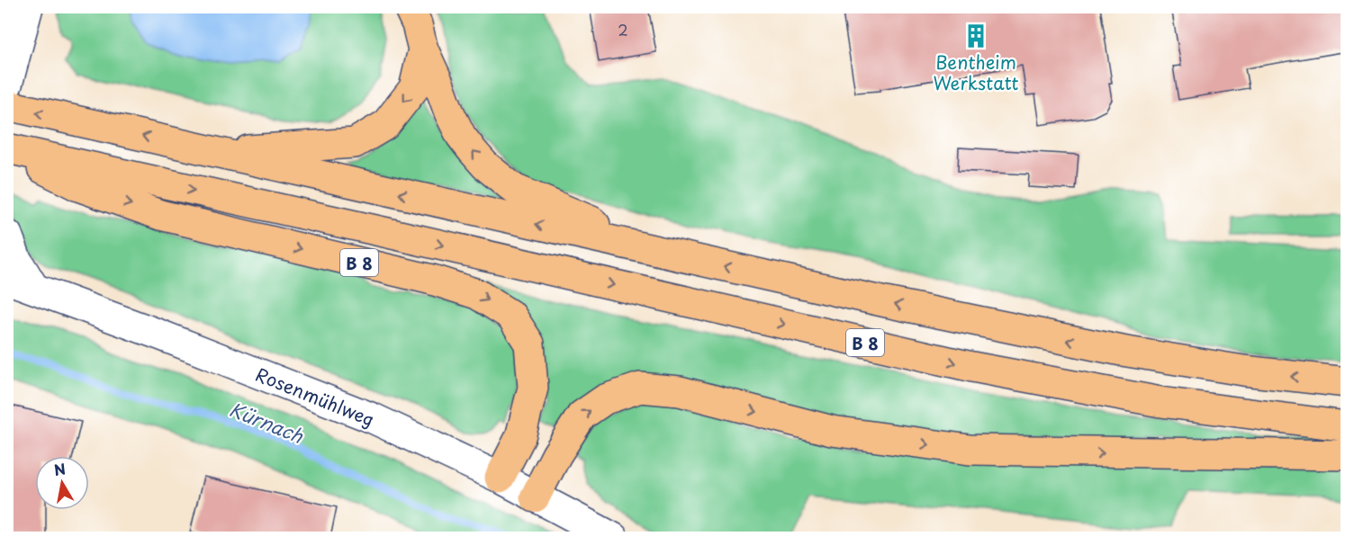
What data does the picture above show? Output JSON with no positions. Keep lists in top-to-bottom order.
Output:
{
  "streets": {
    "highway": ["B 8"],
    "street": ["Rosenmühlweg"]
  },
  "crossings": [
    ["B 8", "Rosenmühlweg"]
  ],
  "water": ["Kürnach"],
  "places": {
    "building": ["Bentheim Werkstatt"]
  },
  "house_numbers": ["2"],
  "north": "top"
}
